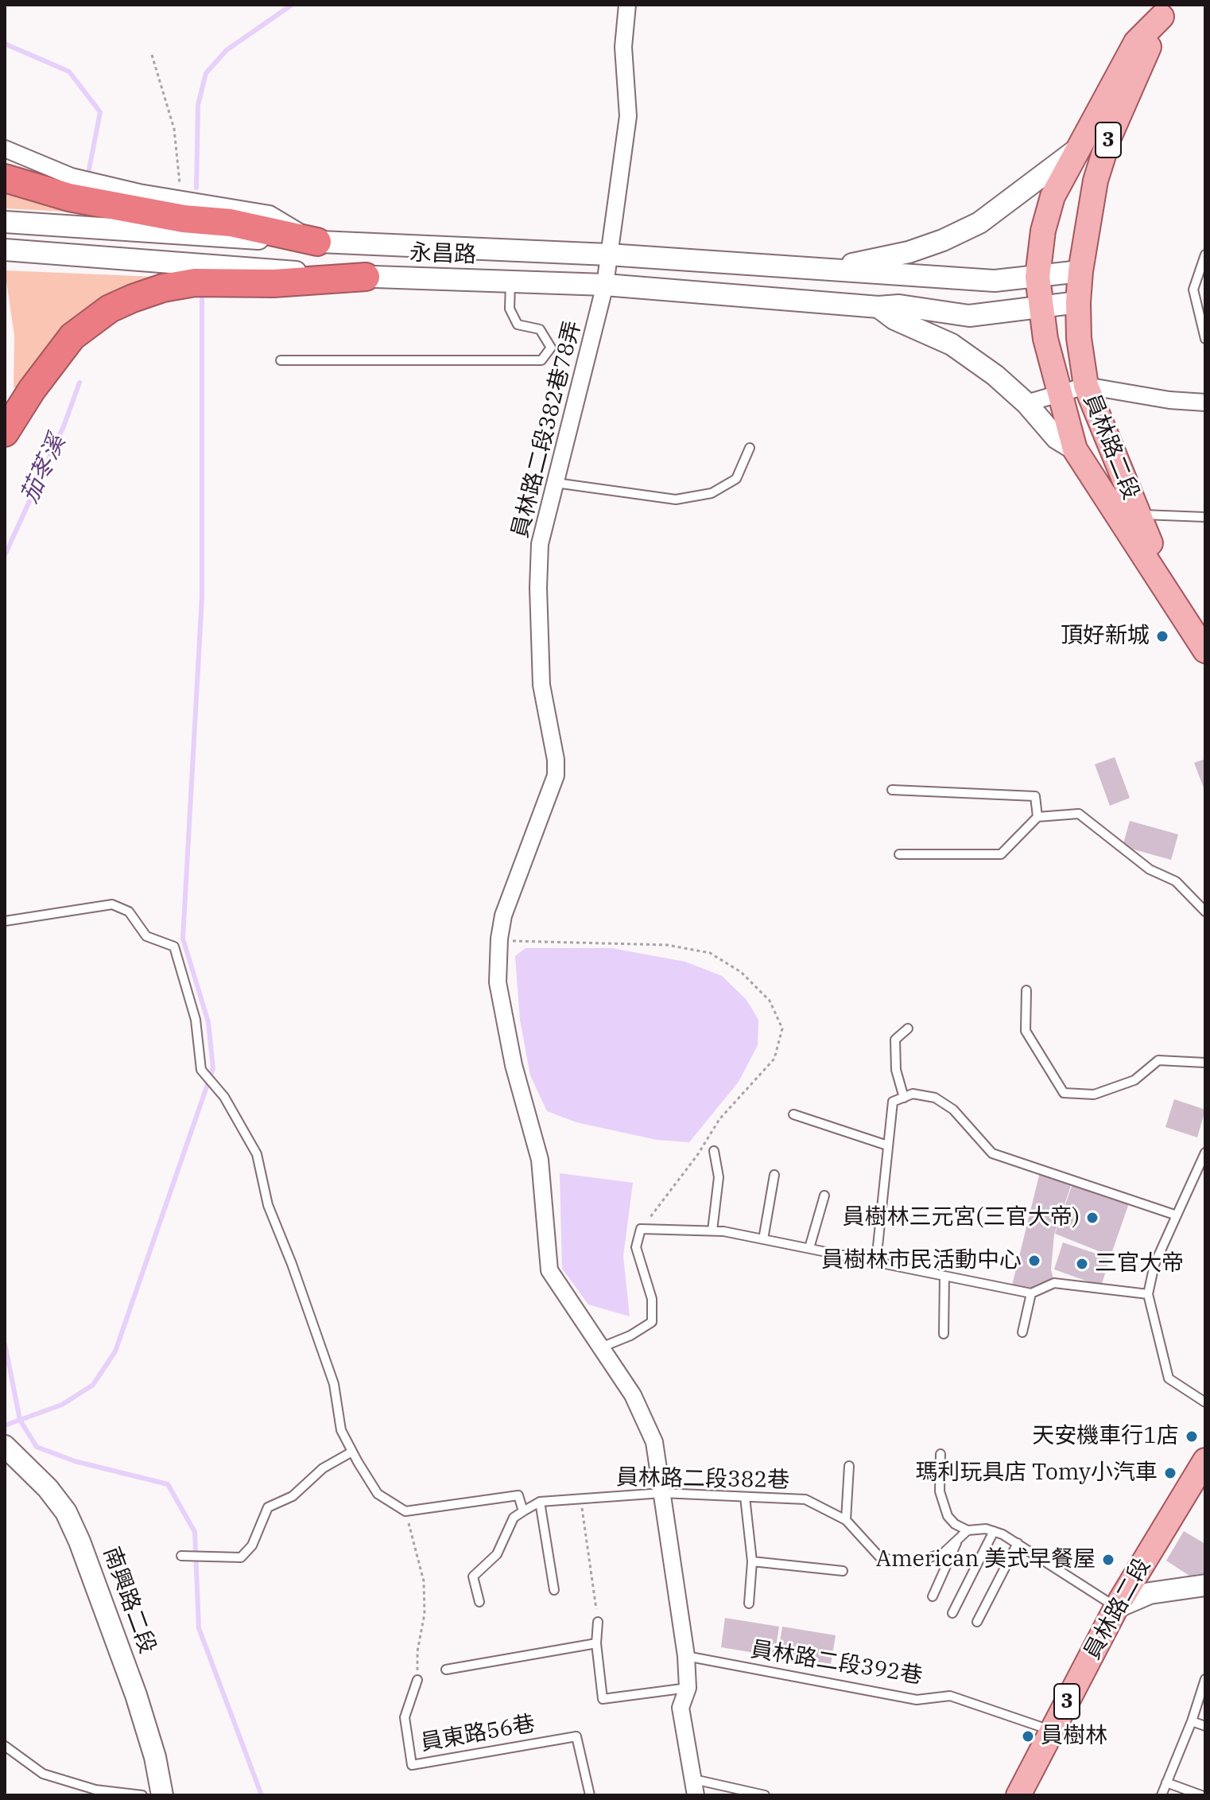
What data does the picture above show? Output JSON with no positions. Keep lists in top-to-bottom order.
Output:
{
  "streets": {
    "main road": [
      "3",
      "永昌路",
      "員林路二段",
      "南興路二段"
    ],
    "street": ["員林路二段382巷78弄"],
    "lane": ["員林路二段382巷", "員林路二段392巷", "員東路56巷"]
  },
  "crossings": [
    ["3", "永昌路"],
    ["3", "員林路二段"],
    ["永昌路", "員林路二段382巷78弄"],
    ["永昌路", "員林路二段"],
    ["員林路二段382巷78弄", "員林路二段382巷"],
    ["員林路二段382巷78弄", "員林路二段392巷"],
    ["員林路二段", "員林路二段392巷"]
  ],
  "water": ["茄苳溪"],
  "places": [
    "頂好新城",
    "員樹林三元宮(三官大帝)",
    "員樹林市民活動中心",
    "三官大帝",
    "天安機車行1店",
    "瑪利玩具店 Tomy小汽車",
    "American 美式早餐屋",
    "員樹林"
  ]
}
